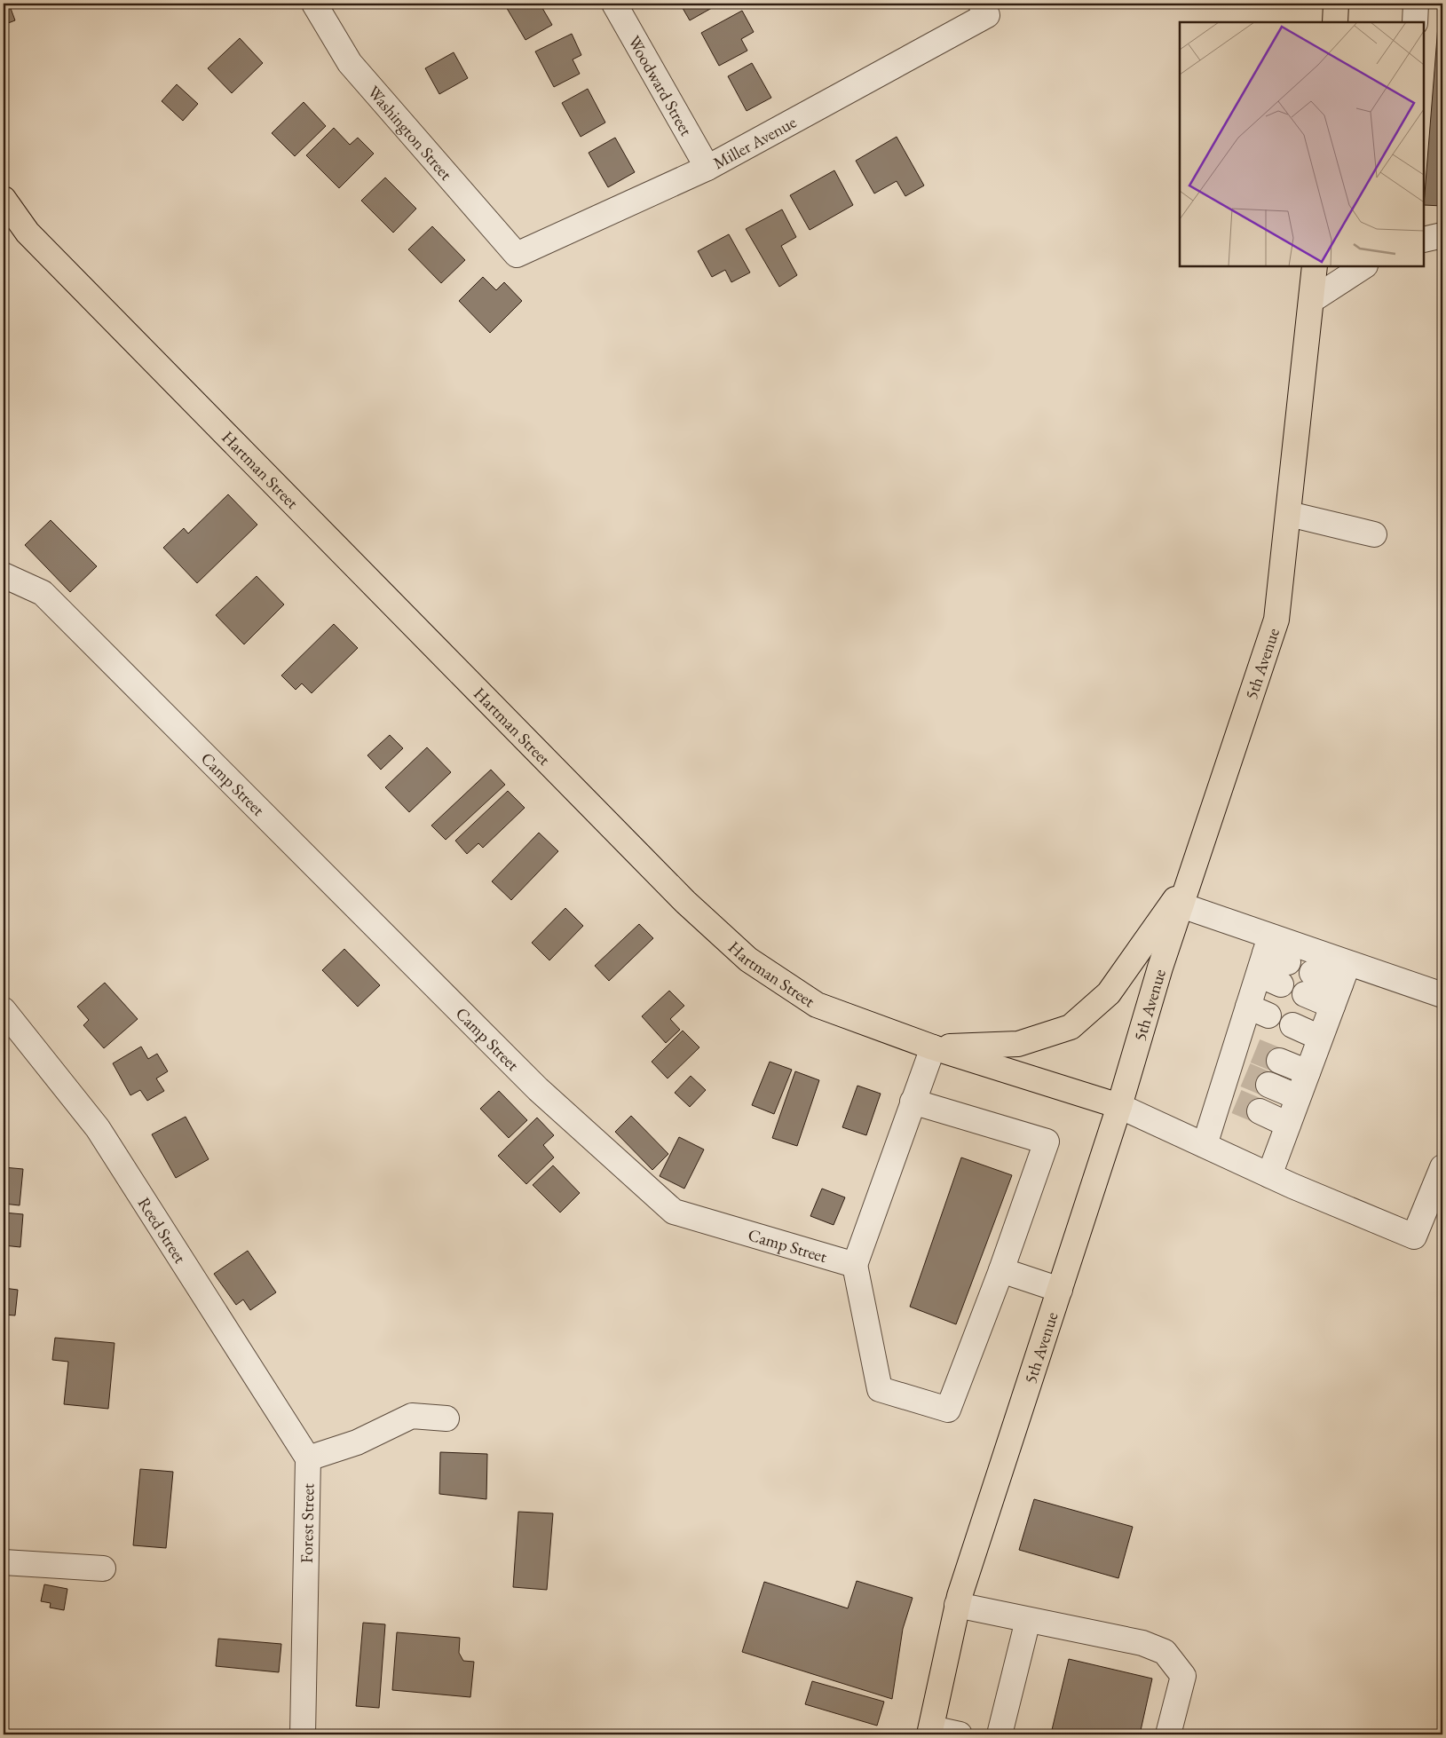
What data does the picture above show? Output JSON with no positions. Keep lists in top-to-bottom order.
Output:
{
  "streets": {
    "main road": ["Hartman Street", "5th Avenue"],
    "street": [
      "Woodward Street",
      "Washington Street",
      "Miller Avenue",
      "Camp Street",
      "Reed Street",
      "Forest Street"
    ]
  },
  "crossings": [
    ["Woodward Street", "Miller Avenue"],
    ["Washington Street", "Miller Avenue"],
    ["Hartman Street", "5th Avenue"],
    ["Reed Street", "Forest Street"]
  ]
}
